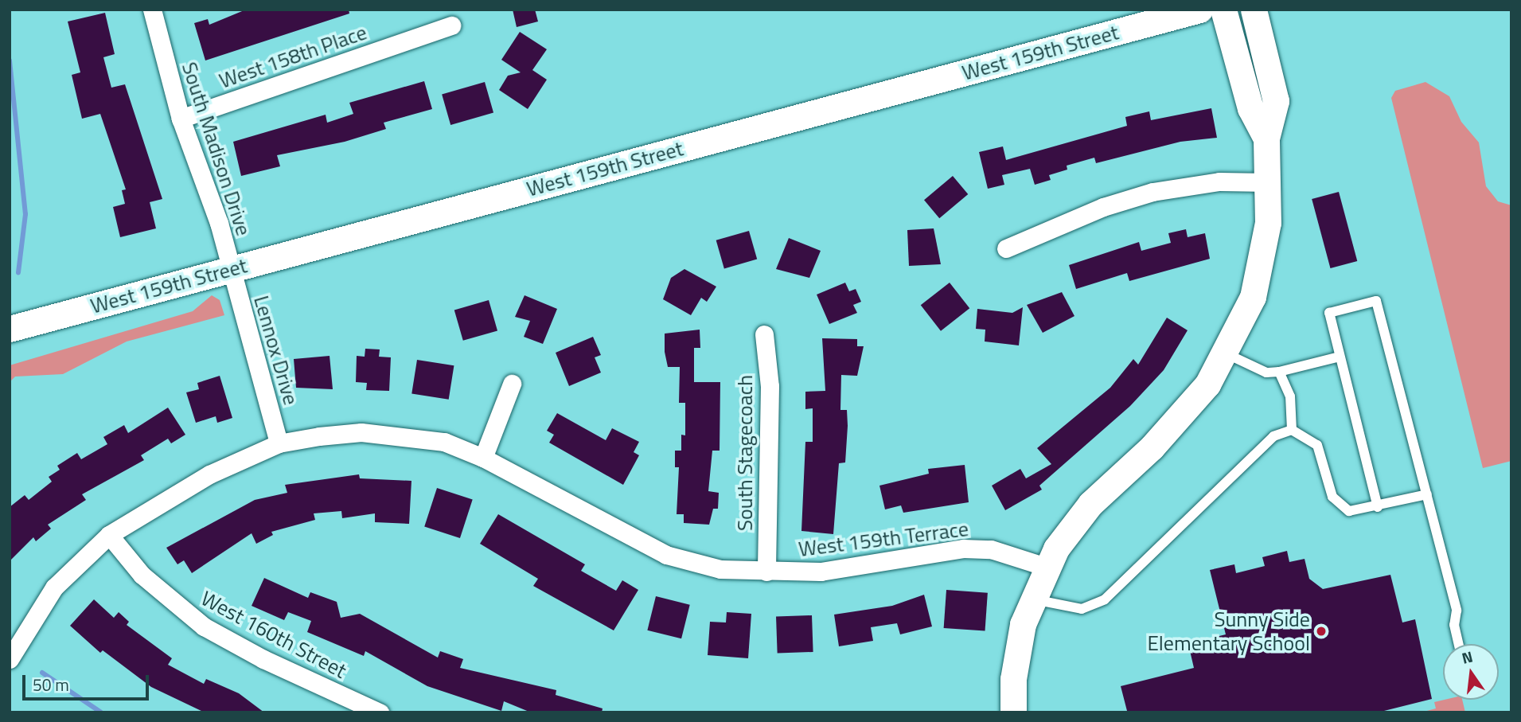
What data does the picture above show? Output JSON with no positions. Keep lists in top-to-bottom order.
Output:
{
  "streets": {
    "main road": ["West 159th Street"],
    "street": [
      "West 158th Place",
      "South Madison Drive",
      "Lennox Drive",
      "South Stagecoach",
      "West 159th Terrace",
      "West 160th Street"
    ]
  },
  "crossings": [
    ["West 159th Street", "South Madison Drive"],
    ["West 159th Street", "Lennox Drive"],
    ["West 158th Place", "South Madison Drive"],
    ["South Madison Drive", "Lennox Drive"],
    ["Lennox Drive", "West 159th Terrace"],
    ["South Stagecoach", "West 159th Terrace"],
    ["West 159th Terrace", "West 160th Street"]
  ],
  "places": ["Sunny Side Elementary School"],
  "scale_bar": "50 m",
  "north": "top"
}
